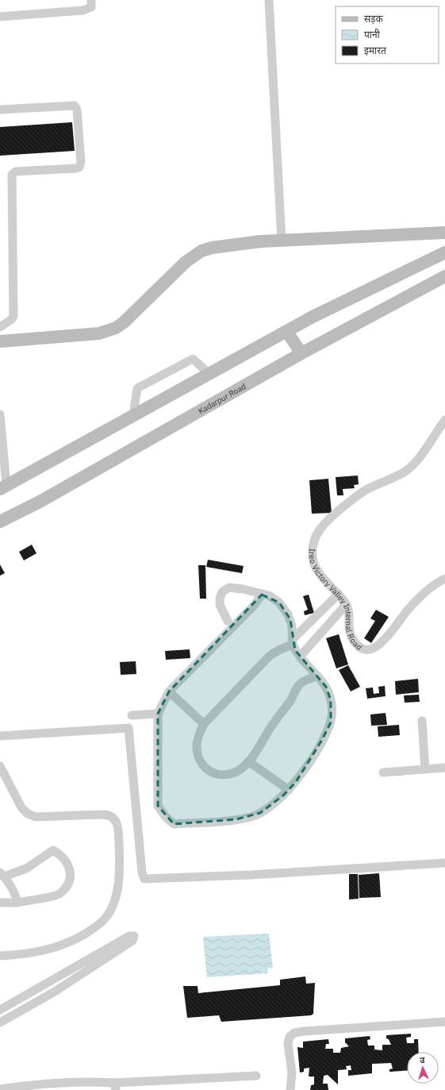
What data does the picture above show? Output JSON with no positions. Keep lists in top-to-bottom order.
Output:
{
  "streets": {
    "street": ["Kadarpur Road", "Ireo Victory Valley Internal Road"]
  },
  "legend": ["सड़क", "पानी", "इमारत"],
  "north": "top"
}
